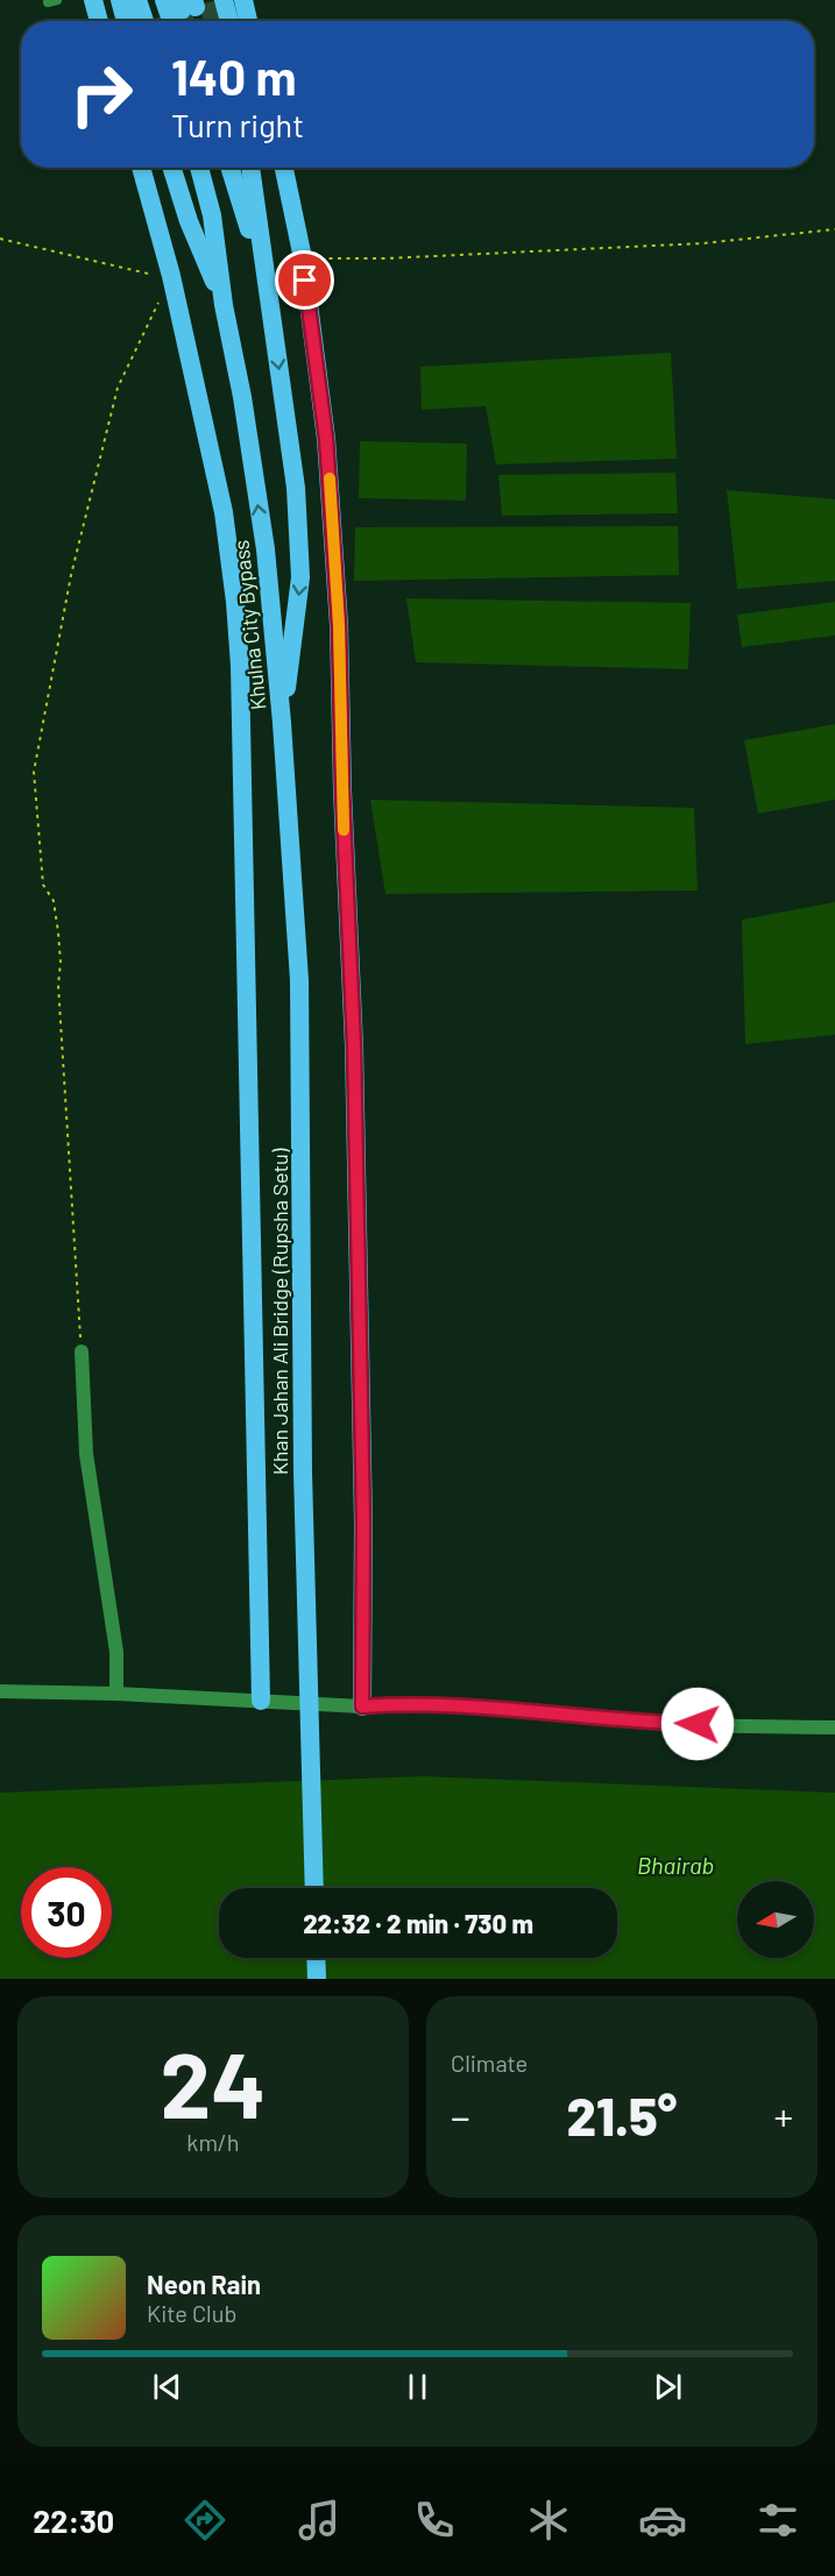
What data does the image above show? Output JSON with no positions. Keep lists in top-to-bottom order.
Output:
{
  "streets": {
    "highway": ["Khulna City Bypass", "Khan Jahan Ali Bridge (Rupsha Setu)"]
  },
  "crossings": [
    ["Khulna City Bypass", "Khan Jahan Ali Bridge (Rupsha Setu)"]
  ],
  "water": ["Bhairab"],
  "north": "left",
  "page": {
    "turn": ["140 m", "Turn right"],
    "limit": "30",
    "trip": "22:32 · 2 min · 730 m",
    "tile": [
      ["24", "km/h"],
      "Climate"
    ],
    "heat": ["−", "21.5°", "+"],
    "song": ["Neon Rain", "Kite Club"],
    "tabs": "22:30"
  }
}
